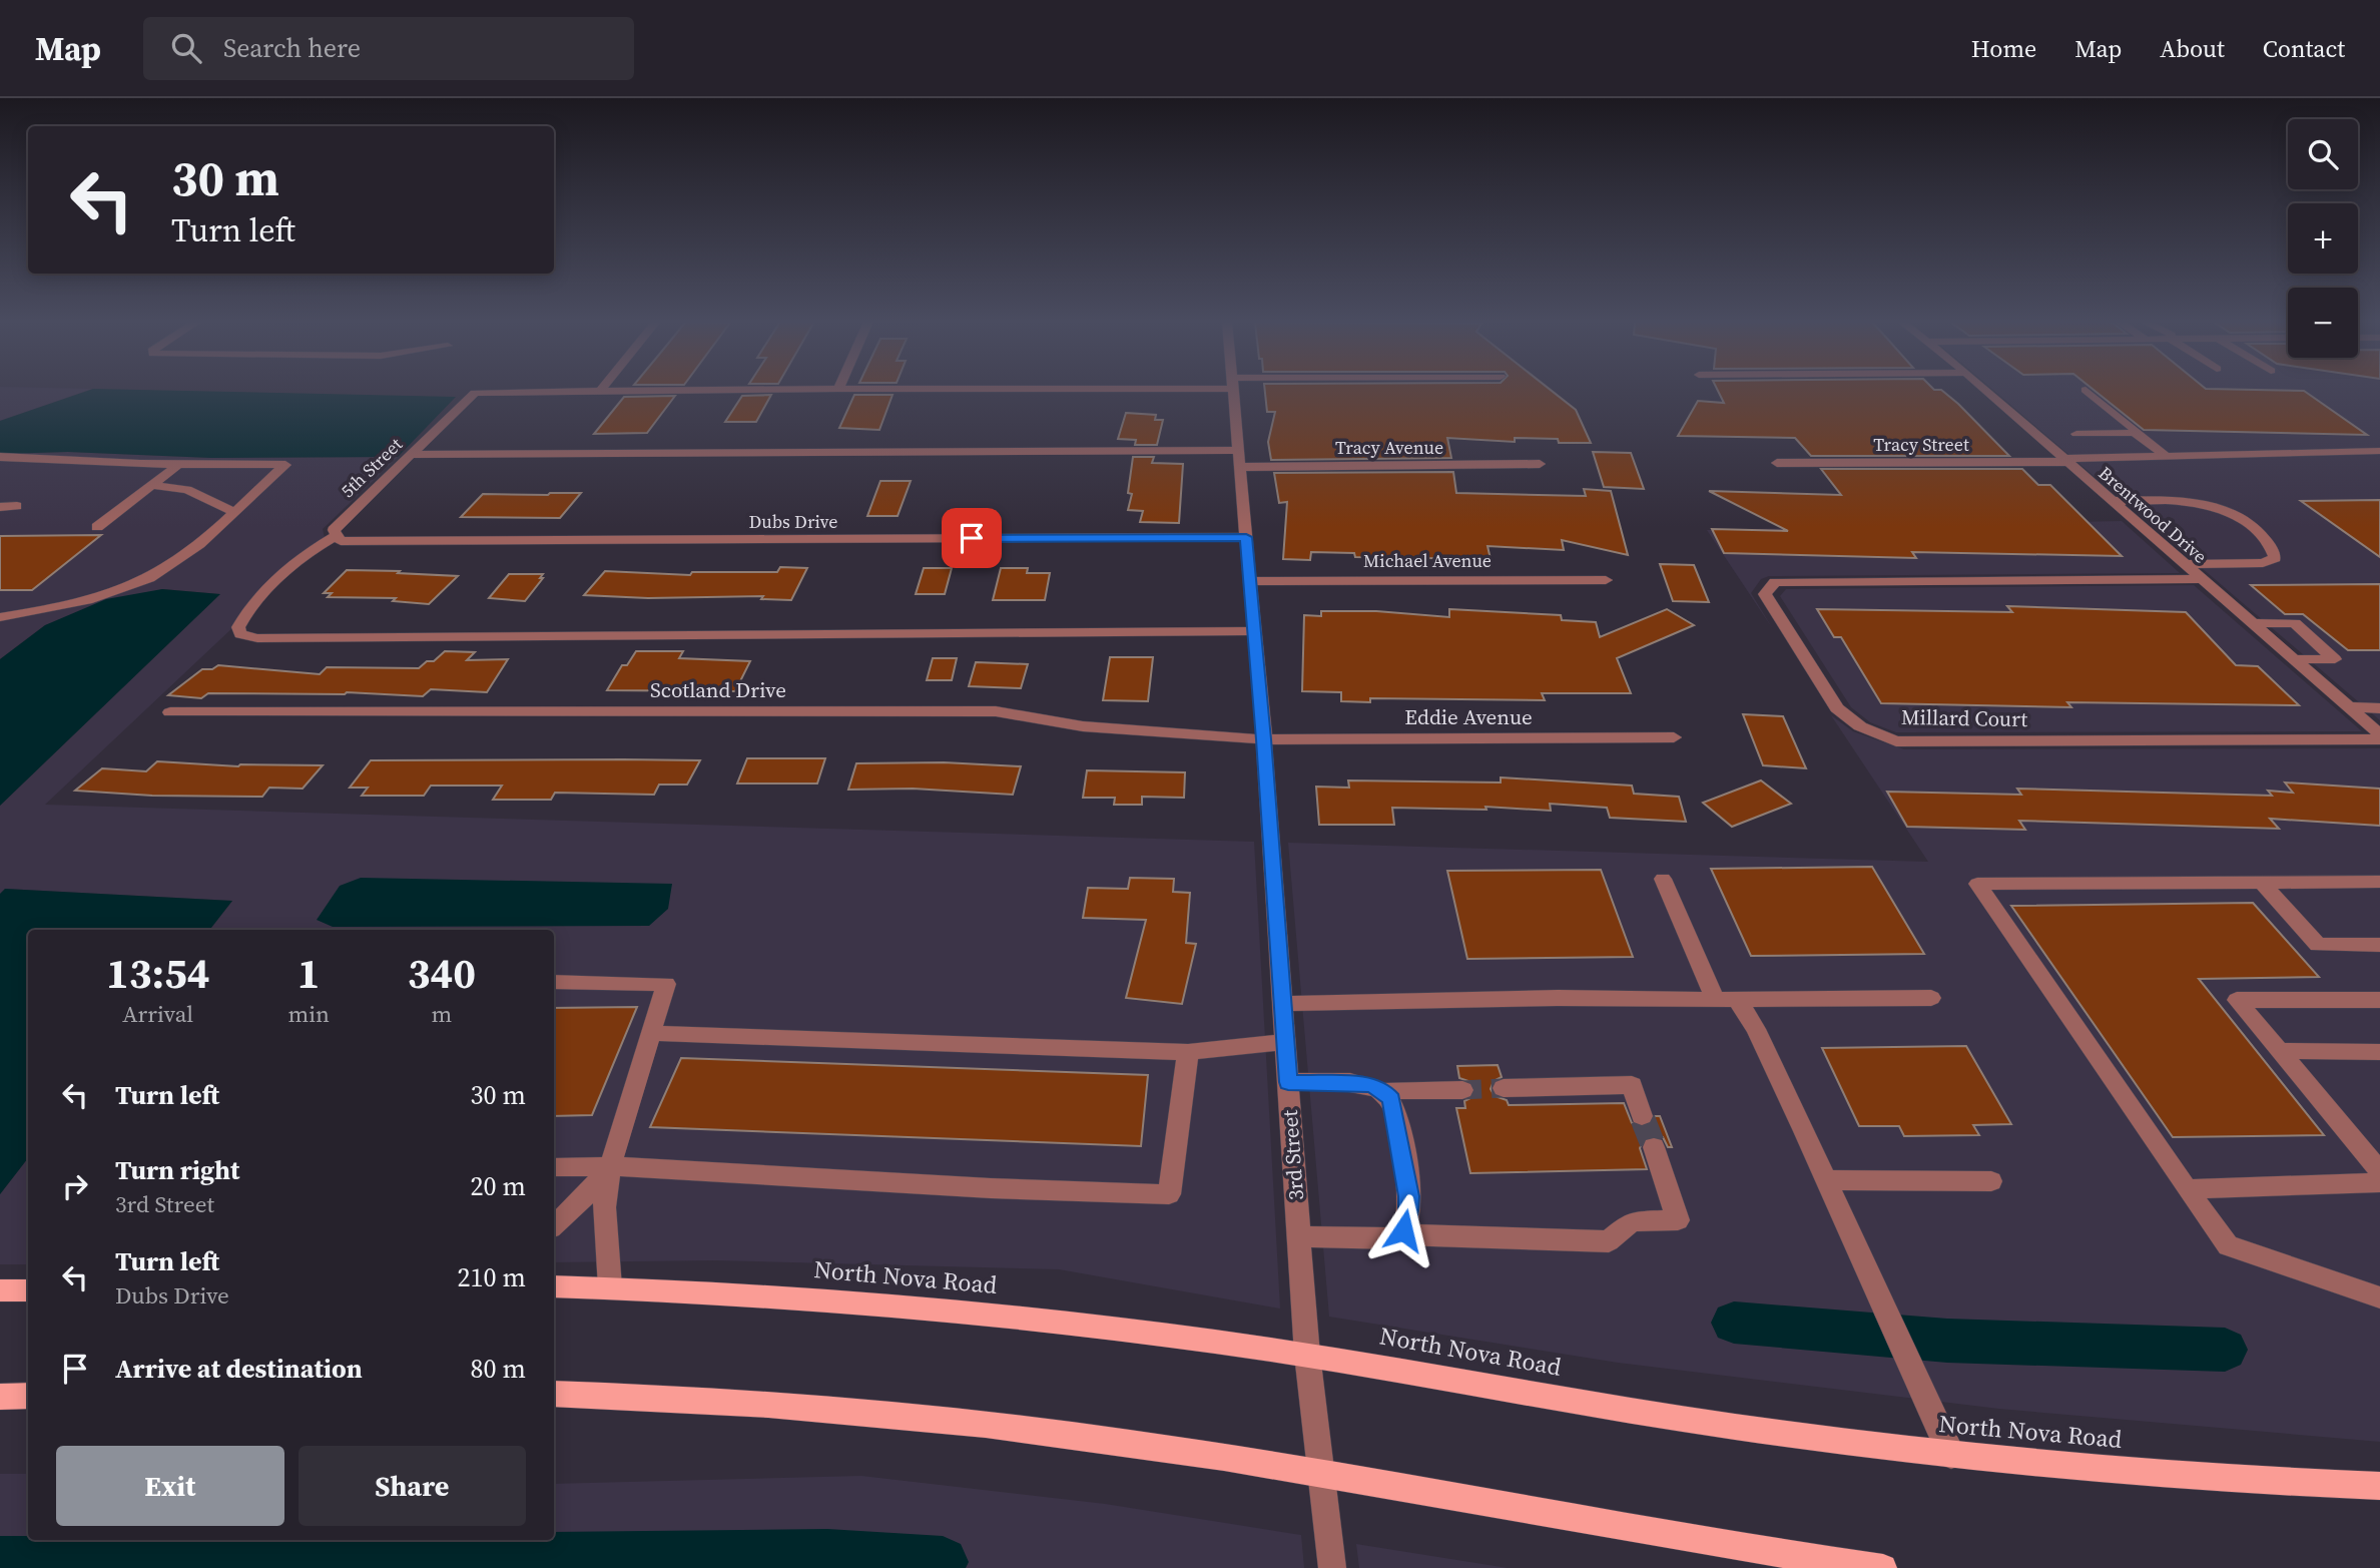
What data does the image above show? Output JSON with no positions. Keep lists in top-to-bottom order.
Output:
{
  "streets": {
    "main road": ["North Nova Road"],
    "street": [
      "Tracy Street",
      "Tracy Avenue",
      "5th Street",
      "Brentwood Drive",
      "Dubs Drive",
      "Michael Avenue",
      "Scotland Drive",
      "Eddie Avenue",
      "Millard Court",
      "3rd Street"
    ]
  },
  "crossings": [
    ["Tracy Street", "Brentwood Drive"],
    ["Tracy Avenue", "5th Street"],
    ["Tracy Avenue", "3rd Street"],
    ["5th Street", "Dubs Drive"],
    ["Brentwood Drive", "Millard Court"],
    ["Dubs Drive", "3rd Street"],
    ["Michael Avenue", "3rd Street"],
    ["Scotland Drive", "Eddie Avenue"],
    ["Scotland Drive", "3rd Street"],
    ["Eddie Avenue", "3rd Street"],
    ["3rd Street", "North Nova Road"]
  ],
  "page": {
    "header": "Map",
    "search": "Search here",
    "nav": [
      "Home",
      "Map",
      "About",
      "Contact"
    ],
    "map_buttons": ["+", "−"],
    "turn": ["30 m", "Turn left"],
    "eta": [
      "13:54",
      "Arrival",
      "1",
      "min",
      "340",
      "m"
    ],
    "list": [
      {
        "name": "Turn left",
        "value": "30 m"
      },
      {
        "name": "Turn right",
        "note": "3rd Street",
        "value": "20 m"
      },
      {
        "name": "Turn left",
        "note": "Dubs Drive",
        "value": "210 m"
      },
      {
        "name": "Arrive at destination",
        "value": "80 m"
      }
    ],
    "buttons": ["Exit", "Share"]
  }
}
